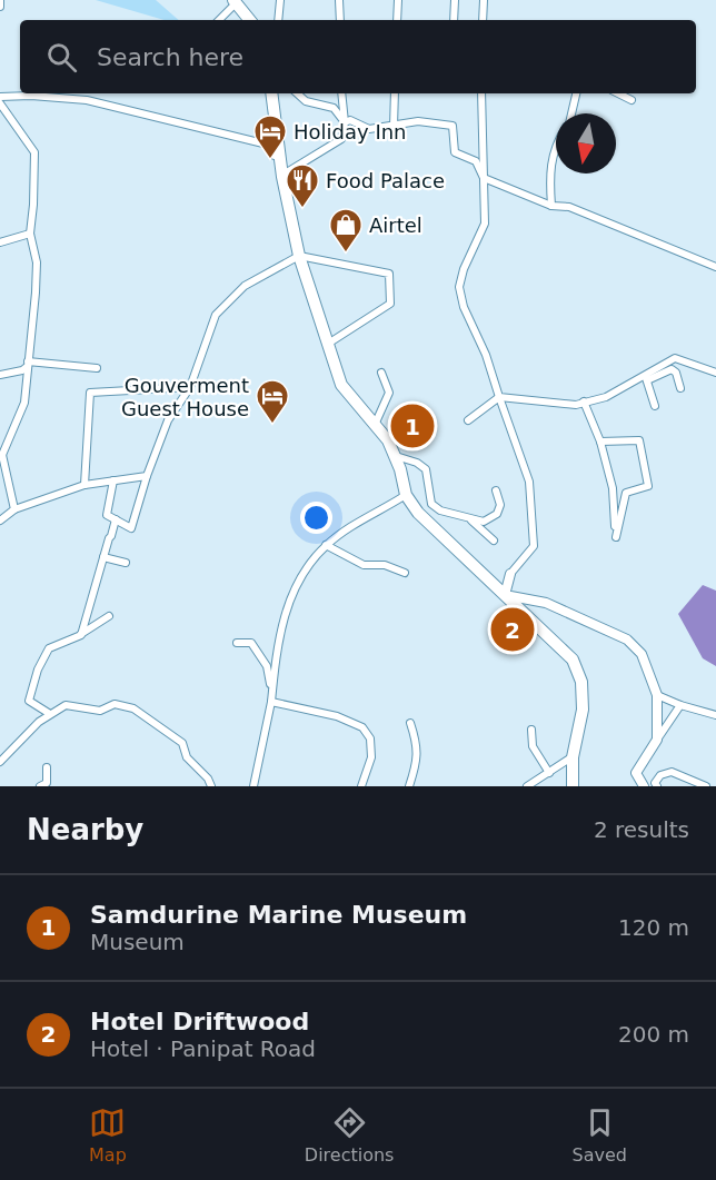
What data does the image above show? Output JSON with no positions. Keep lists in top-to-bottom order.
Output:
{
  "places": {
    "hotel": ["Holiday Inn", "Gouverment Guest House"],
    "restaurant": ["Food Palace"],
    "shop": ["Airtel"]
  },
  "north": "bottom",
  "page": {
    "search": "Search here",
    "pins": ["1", "2"],
    "heading": ["Nearby", "2 results"],
    "list": [
      {
        "mark": "1",
        "name": "Samdurine Marine Museum",
        "note": "Museum",
        "value": "120 m"
      },
      {
        "mark": "2",
        "name": "Hotel Driftwood",
        "note": "Hotel · Panipat Road",
        "value": "200 m"
      }
    ],
    "nav": ["Map", "Directions", "Saved"]
  }
}
